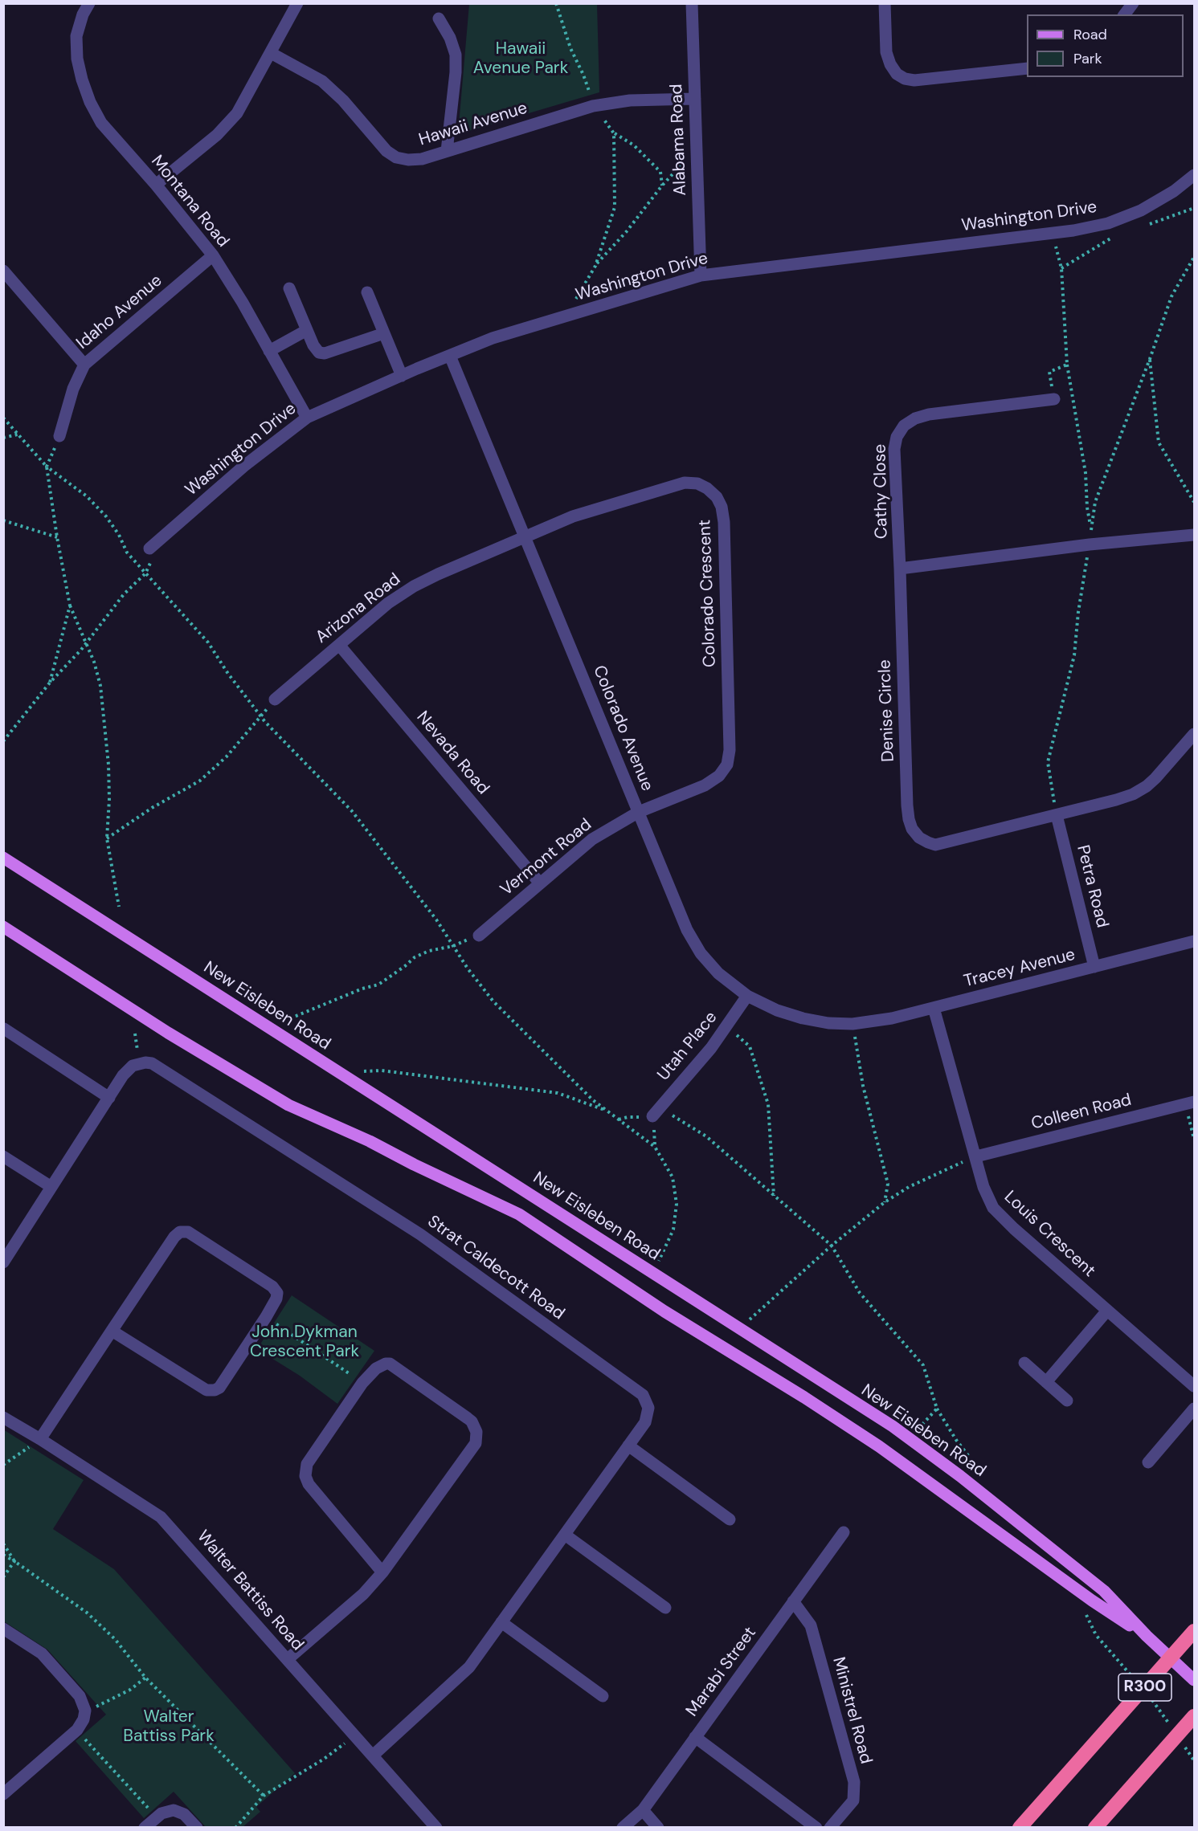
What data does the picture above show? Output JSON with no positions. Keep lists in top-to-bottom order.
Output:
{
  "streets": {
    "highway": ["R300"],
    "main road": ["New Eisleben Road"],
    "street": [
      "Hawaii Avenue",
      "Alabama Road",
      "Montana Road",
      "Washington Drive",
      "Idaho Avenue",
      "Cathy Close",
      "Colorado Crescent",
      "Arizona Road",
      "Denise Circle",
      "Colorado Avenue",
      "Nevada Road",
      "Vermont Road",
      "Petra Road",
      "Tracey Avenue",
      "Utah Place",
      "Colleen Road",
      "Louis Crescent",
      "Strat Caldecott Road",
      "Walter Battiss Road",
      "Marabi Street",
      "Ministrel Road"
    ]
  },
  "crossings": [
    ["Hawaii Avenue", "Alabama Road"],
    ["Alabama Road", "Washington Drive"],
    ["Montana Road", "Washington Drive"],
    ["Montana Road", "Idaho Avenue"],
    ["Washington Drive", "Colorado Avenue"],
    ["Cathy Close", "Denise Circle"],
    ["Colorado Crescent", "Arizona Road"],
    ["Colorado Crescent", "Colorado Avenue"],
    ["Colorado Crescent", "Vermont Road"],
    ["Arizona Road", "Colorado Avenue"],
    ["Arizona Road", "Nevada Road"],
    ["Denise Circle", "Petra Road"],
    ["Colorado Avenue", "Vermont Road"],
    ["Colorado Avenue", "Tracey Avenue"],
    ["Colorado Avenue", "Utah Place"],
    ["Nevada Road", "Vermont Road"],
    ["Petra Road", "Tracey Avenue"],
    ["Tracey Avenue", "Louis Crescent"],
    ["Colleen Road", "Louis Crescent"],
    ["Strat Caldecott Road", "Walter Battiss Road"],
    ["Marabi Street", "Ministrel Road"]
  ],
  "parks": ["Hawaii Avenue Park", "John Dykman Crescent Park", "Walter Battiss Park"],
  "legend": ["Road", "Park"]
}
